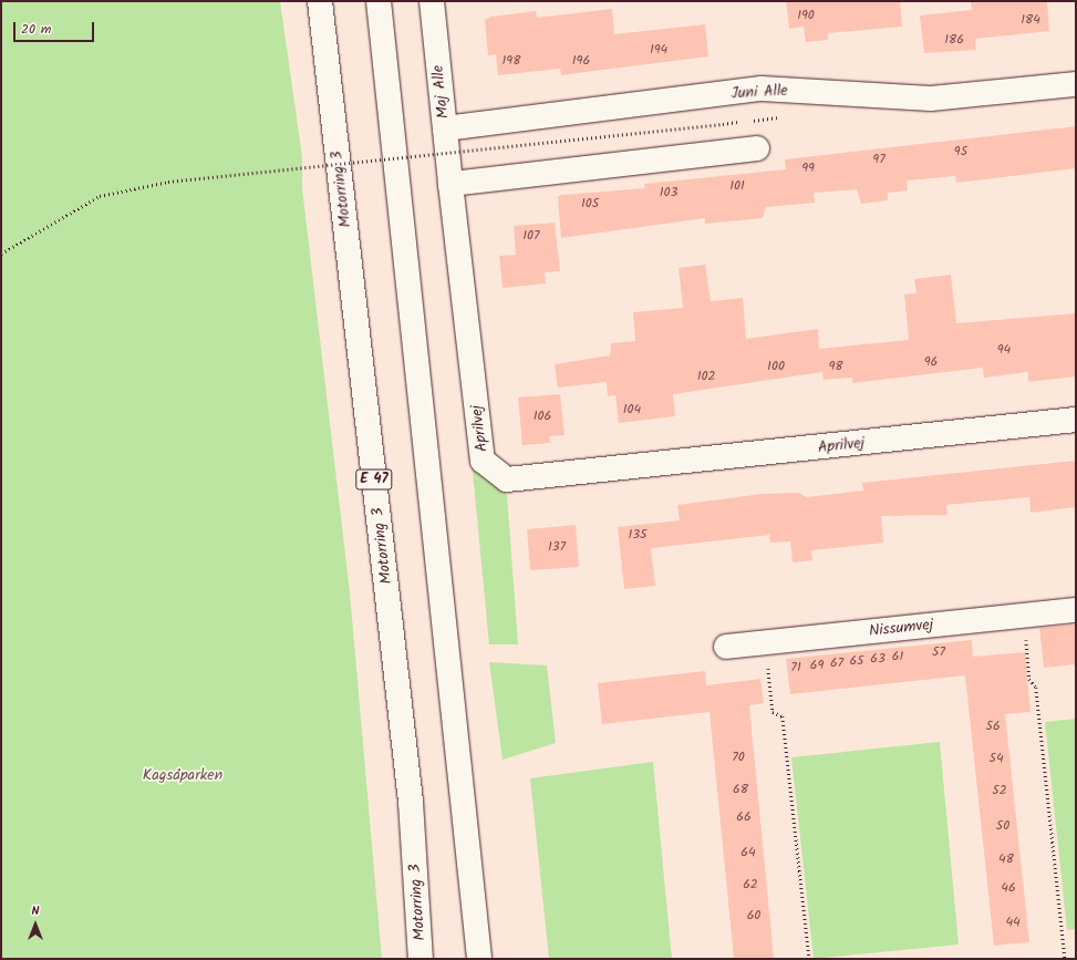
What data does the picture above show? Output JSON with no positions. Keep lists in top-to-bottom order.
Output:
{
  "streets": {
    "main road": [
      "Maj Alle",
      "Juni Alle",
      "Motorring 3",
      "Aprilvej",
      "E 47",
      "Nissumvej"
    ]
  },
  "crossings": [
    ["Maj Alle", "Juni Alle"],
    ["Maj Alle", "Aprilvej"]
  ],
  "parks": ["Kagsåparken"],
  "house_numbers": [
    "190",
    "184",
    "186",
    "194",
    "198",
    "196",
    "95",
    "97",
    "99",
    "101",
    "103",
    "105",
    "107",
    "94",
    "96",
    "100",
    "98",
    "102",
    "104",
    "106",
    "135",
    "137",
    "57",
    "61",
    "63",
    "65",
    "67",
    "69",
    "71",
    "56",
    "70",
    "54",
    "68",
    "52",
    "66",
    "50",
    "64",
    "48",
    "62",
    "46",
    "60",
    "44"
  ],
  "scale_bar": "20 m",
  "north": "top"
}
